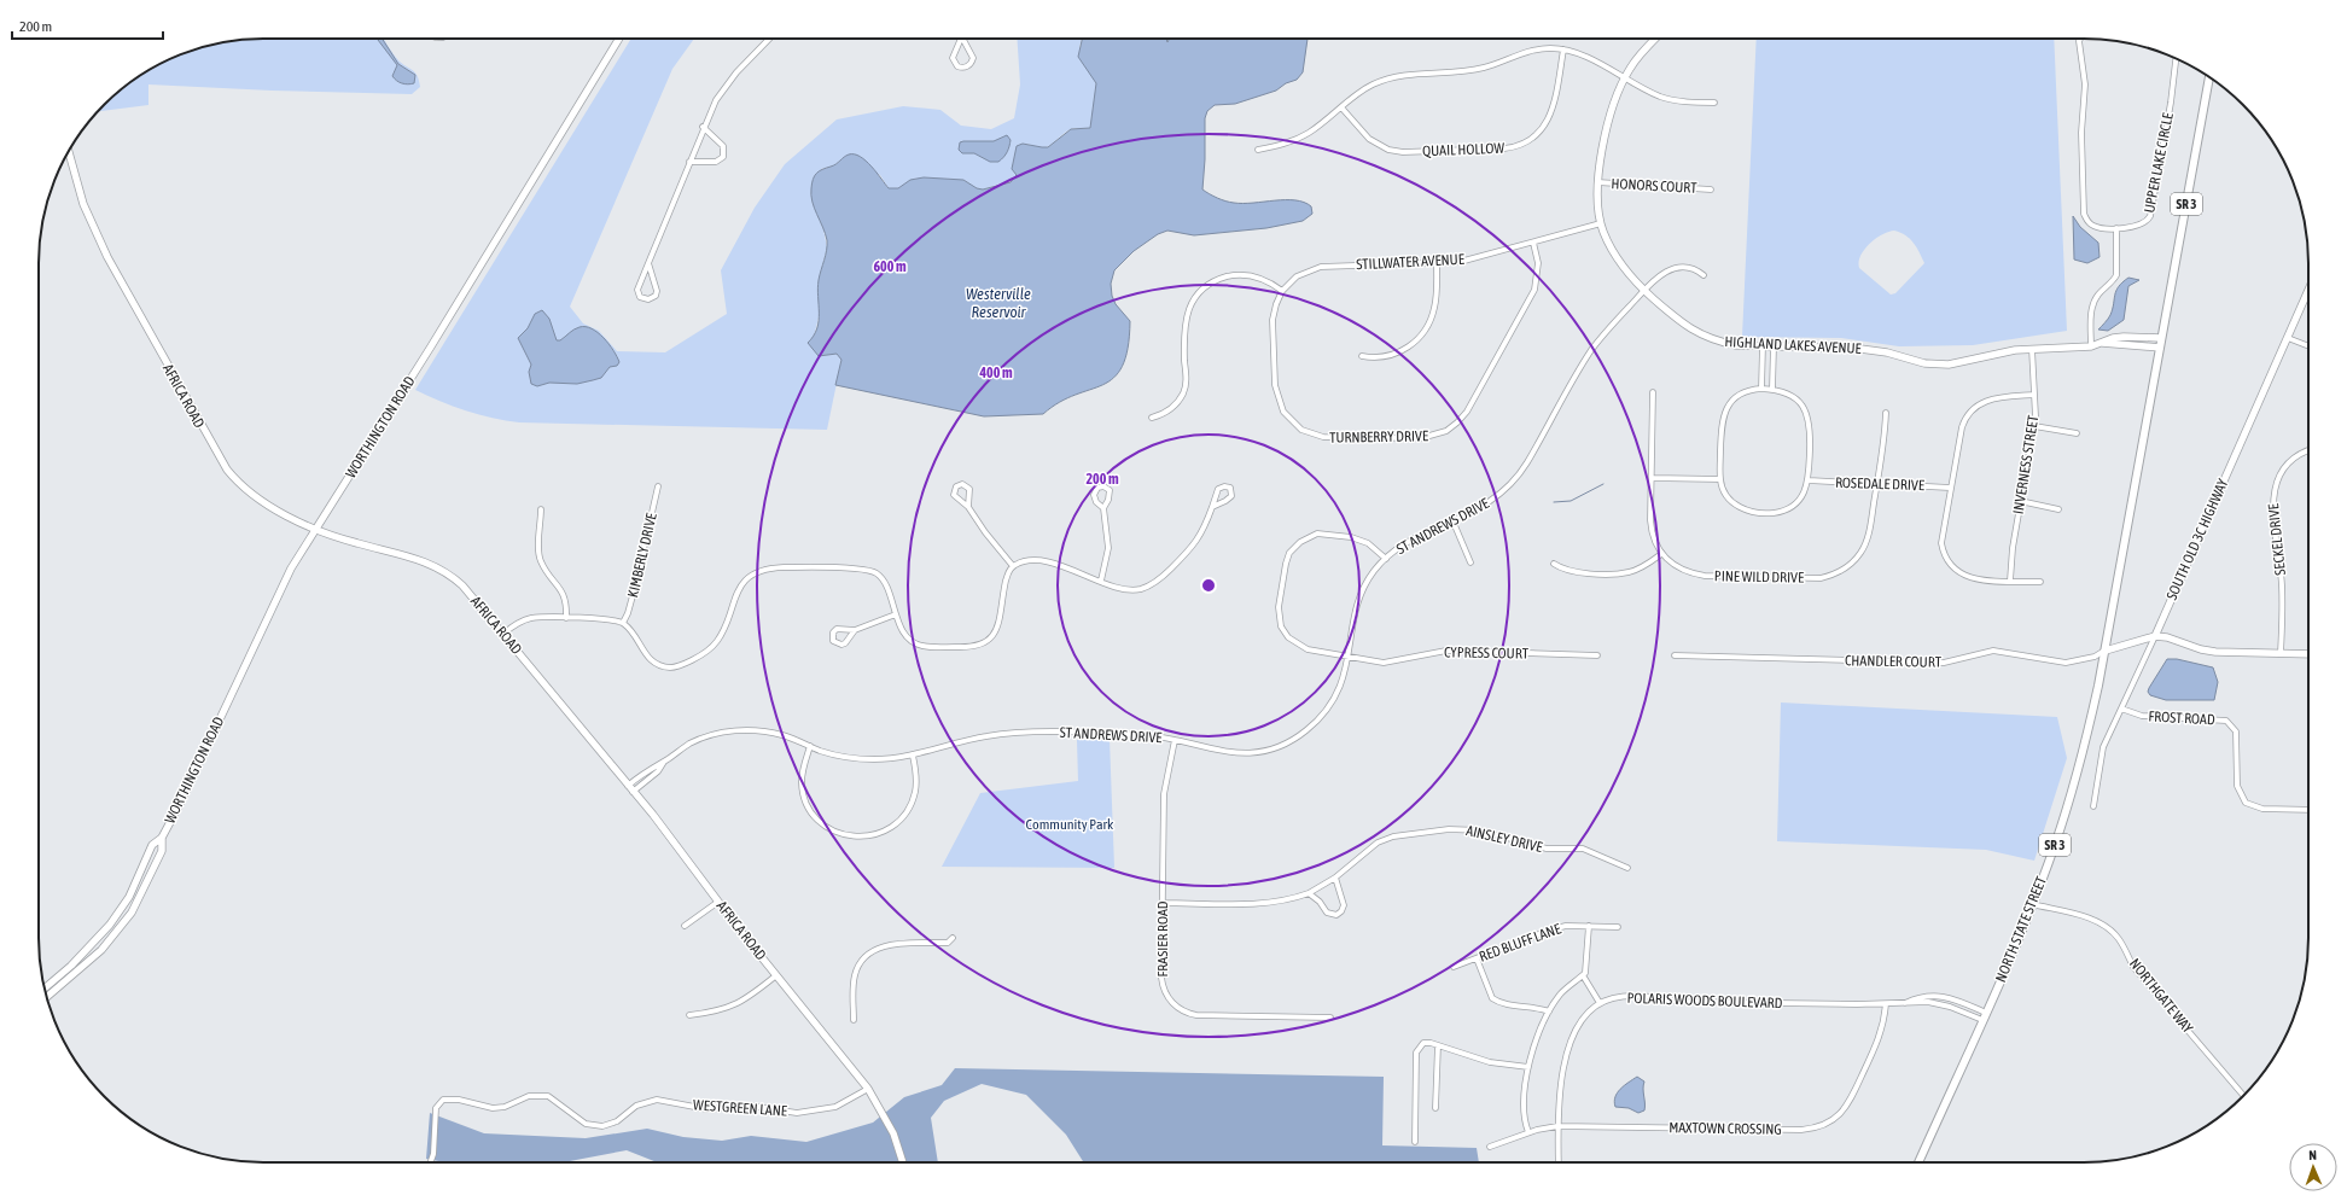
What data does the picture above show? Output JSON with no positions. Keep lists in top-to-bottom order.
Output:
{
  "streets": {
    "main road": ["SR 3", "NORTH STATE STREET"],
    "street": [
      "QUAIL HOLLOW",
      "UPPER LAKE CIRCLE",
      "HONORS COURT",
      "STILLWATER AVENUE",
      "HIGHLAND LAKES AVENUE",
      "AFRICA ROAD",
      "WORTHINGTON ROAD",
      "TURNBERRY DRIVE",
      "INVERNESS STREET",
      "ROSEDALE DRIVE",
      "ST ANDREWS DRIVE",
      "SOUTH OLD 3C HIGHWAY",
      "SECKEL DRIVE",
      "KIMBERLY DRIVE",
      "PINE WILD DRIVE",
      "CYPRESS COURT",
      "CHANDLER COURT",
      "FROST ROAD",
      "AINSLEY DRIVE",
      "FRASIER ROAD",
      "RED BLUFF LANE",
      "NORTHGATE WAY",
      "POLARIS WOODS BOULEVARD",
      "WESTGREEN LANE",
      "MAXTOWN CROSSING"
    ]
  },
  "crossings": [
    ["HONORS COURT", "HIGHLAND LAKES AVENUE"],
    ["SR 3", "HIGHLAND LAKES AVENUE"],
    ["SR 3", "CHANDLER COURT"],
    ["SR 3", "NORTH STATE STREET"],
    ["STILLWATER AVENUE", "HIGHLAND LAKES AVENUE"],
    ["STILLWATER AVENUE", "TURNBERRY DRIVE"],
    ["HIGHLAND LAKES AVENUE", "INVERNESS STREET"],
    ["HIGHLAND LAKES AVENUE", "ST ANDREWS DRIVE"],
    ["AFRICA ROAD", "WORTHINGTON ROAD"],
    ["AFRICA ROAD", "ST ANDREWS DRIVE"],
    ["AFRICA ROAD", "WESTGREEN LANE"],
    ["ROSEDALE DRIVE", "PINE WILD DRIVE"],
    ["ST ANDREWS DRIVE", "CYPRESS COURT"],
    ["ST ANDREWS DRIVE", "FRASIER ROAD"],
    ["SOUTH OLD 3C HIGHWAY", "FROST ROAD"],
    ["CHANDLER COURT", "NORTH STATE STREET"],
    ["AINSLEY DRIVE", "FRASIER ROAD"],
    ["NORTH STATE STREET", "NORTHGATE WAY"],
    ["NORTH STATE STREET", "POLARIS WOODS BOULEVARD"],
    ["POLARIS WOODS BOULEVARD", "MAXTOWN CROSSING"]
  ],
  "water": ["Westerville Reservoir"],
  "parks": ["Community Park"],
  "scale_bar": "200 m",
  "north": "top",
  "rings": ["600 m", "400 m", "200 m"]
}
